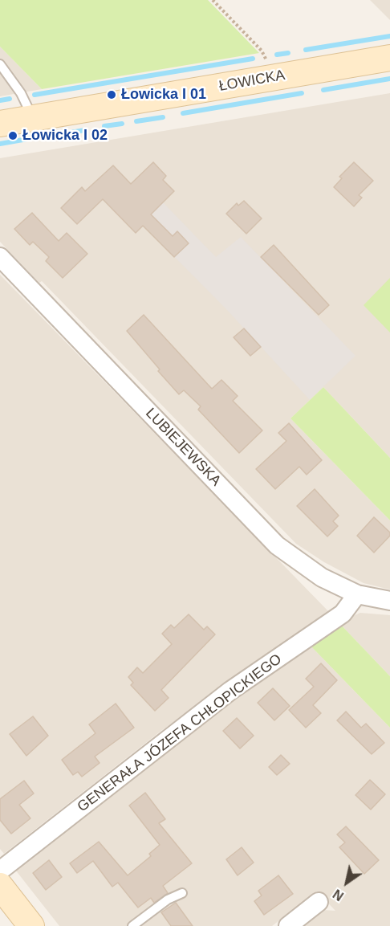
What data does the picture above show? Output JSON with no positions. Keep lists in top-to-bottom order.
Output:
{
  "streets": {
    "street": ["ŁOWICKA", "LUBIEJEWSKA", "GENERAŁA JÓZEFA CHŁOPICKIEGO"]
  },
  "crossings": [
    ["LUBIEJEWSKA", "GENERAŁA JÓZEFA CHŁOPICKIEGO"]
  ],
  "places": ["Łowicka I 01", "Łowicka I 02"],
  "north": "bottom left"
}
